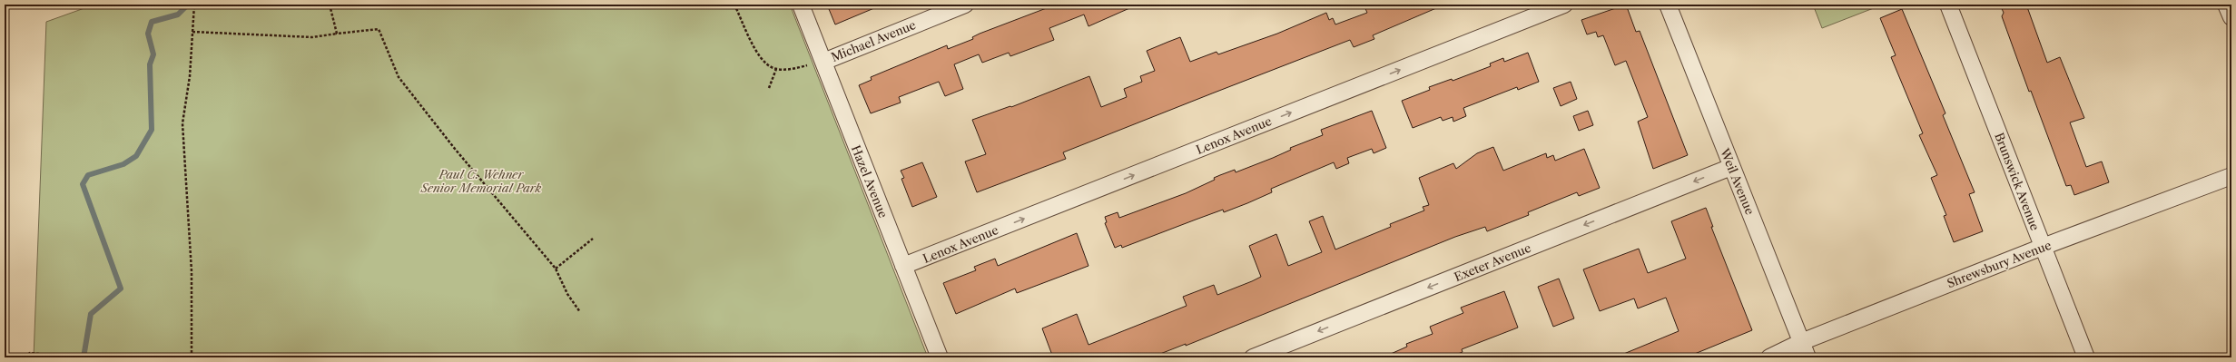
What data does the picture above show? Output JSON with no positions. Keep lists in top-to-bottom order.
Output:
{
  "streets": {
    "street": [
      "Michael Avenue",
      "Lenox Avenue",
      "Hazel Avenue",
      "Weil Avenue",
      "Brunswick Avenue",
      "Exeter Avenue",
      "Shrewsbury Avenue"
    ]
  },
  "crossings": [
    ["Michael Avenue", "Hazel Avenue"],
    ["Lenox Avenue", "Hazel Avenue"],
    ["Weil Avenue", "Exeter Avenue"],
    ["Weil Avenue", "Shrewsbury Avenue"],
    ["Brunswick Avenue", "Shrewsbury Avenue"]
  ],
  "one_way": ["Lenox Avenue", "Exeter Avenue"],
  "parks": ["Paul C. Wehner Senior Memorial Park"]
}
